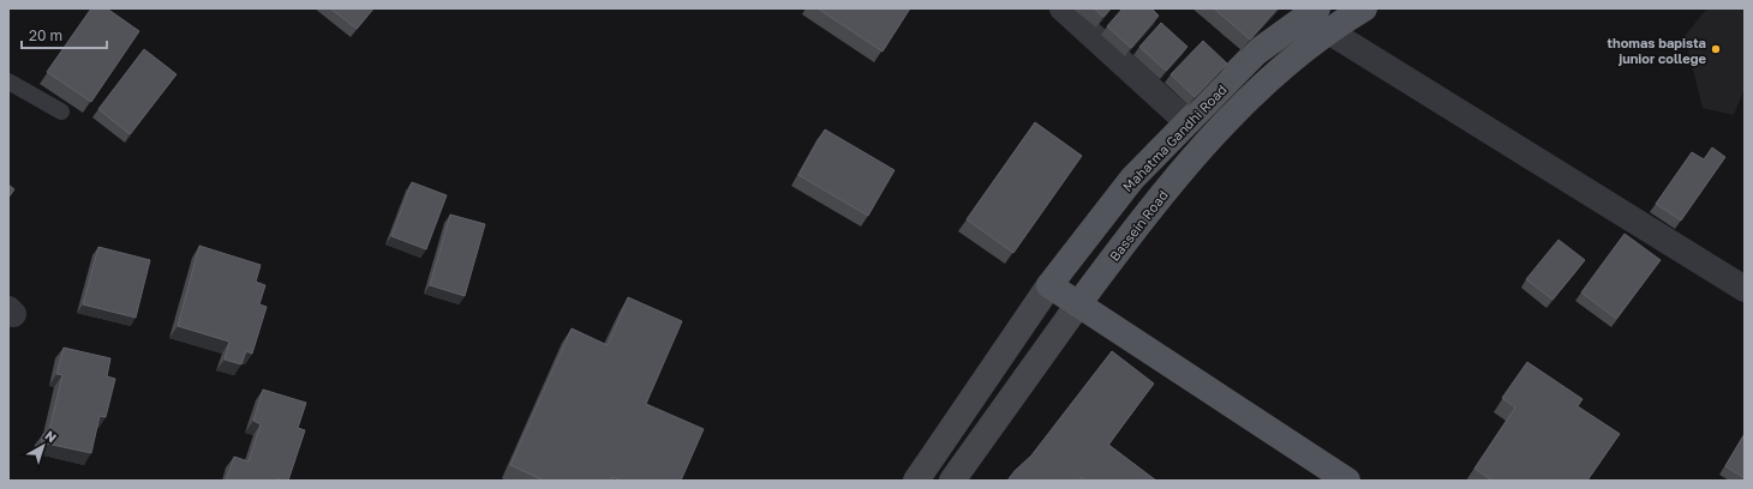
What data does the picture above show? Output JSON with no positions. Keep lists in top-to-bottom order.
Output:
{
  "streets": {
    "main road": ["Mahatma Gandhi Road", "Bassein Road"]
  },
  "places": ["thomas bapista junior college"],
  "scale_bar": "20 m",
  "north": "top right"
}
